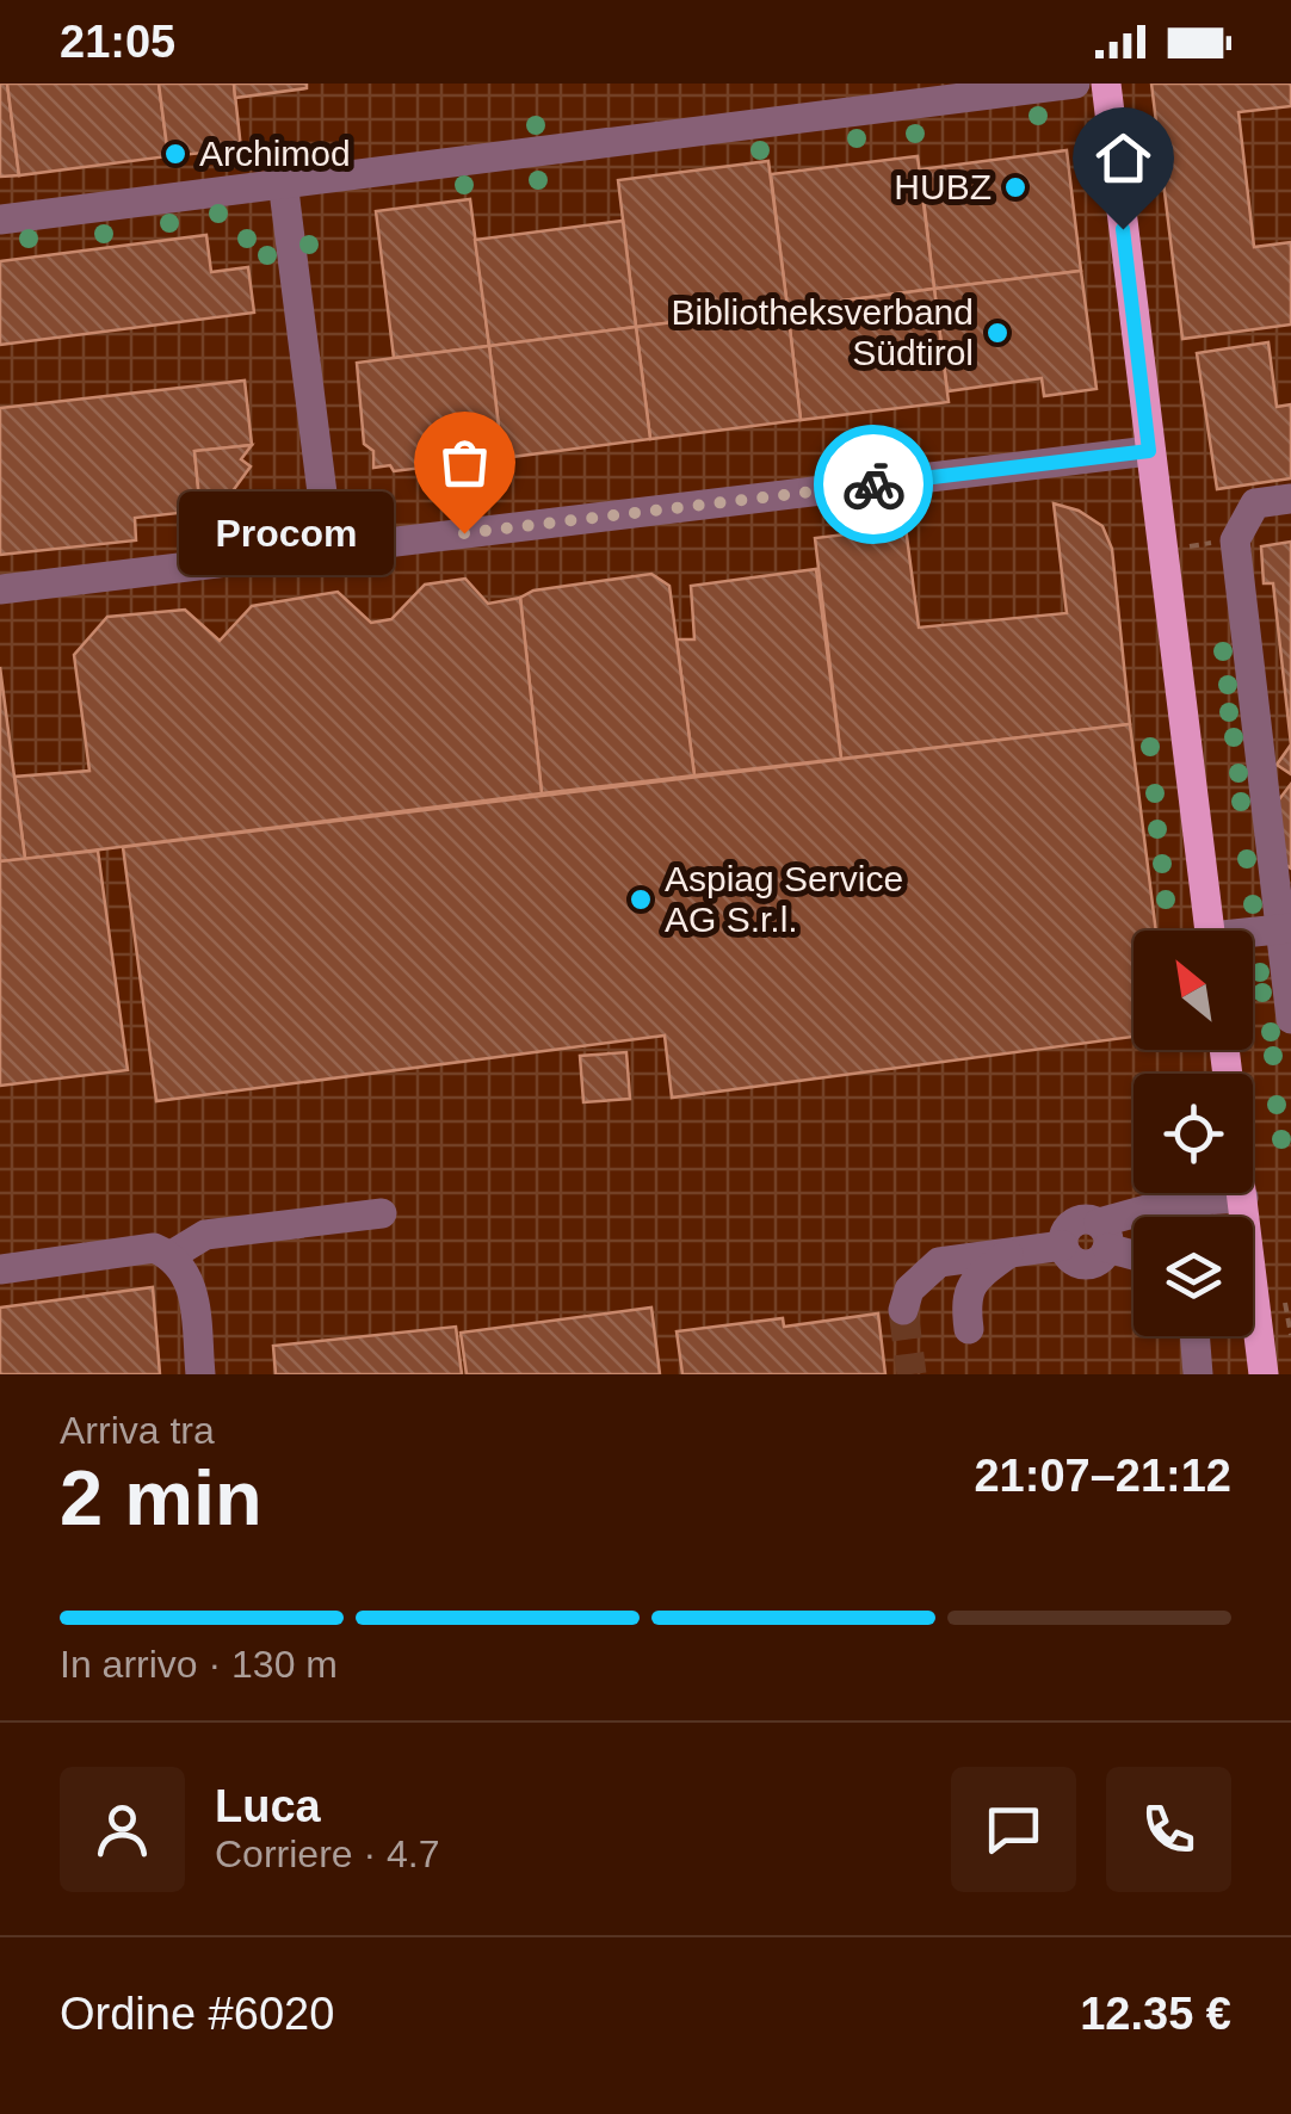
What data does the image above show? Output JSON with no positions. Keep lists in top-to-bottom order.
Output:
{
  "places": [
    "Archimod",
    "HUBZ",
    "Bibliotheksverband Südtirol",
    "Procom",
    "Aspiag Service AG S.r.l."
  ],
  "north": "top left",
  "page": {
    "status": "21:05",
    "bubble": "Procom",
    "heading": ["2 min", "Arriva tra", "21:07–21:12"],
    "panel": [
      "Luca",
      "Corriere · 4.7",
      "Ordine #6020",
      "12.35 €"
    ],
    "bar": "In arrivo · 130 m"
  }
}
